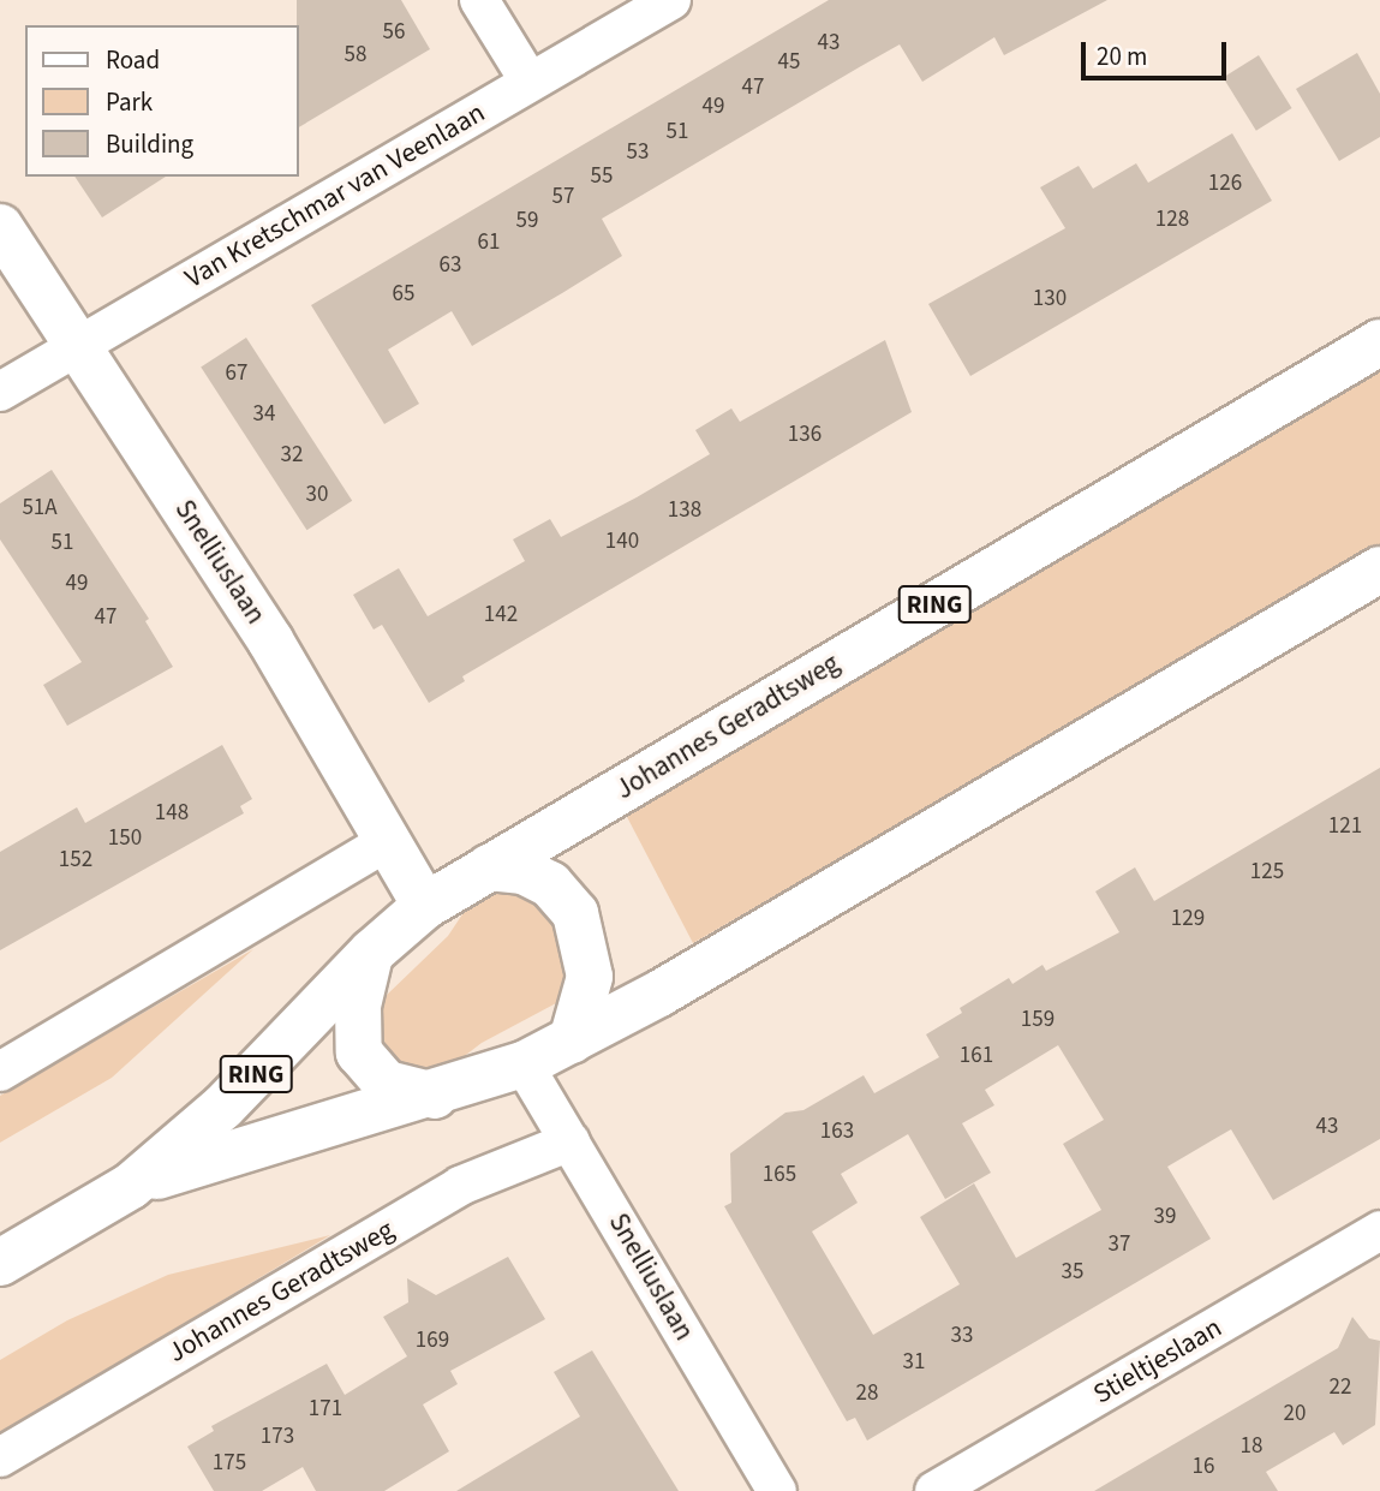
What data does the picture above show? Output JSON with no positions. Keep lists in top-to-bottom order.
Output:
{
  "streets": {
    "main road": ["Snelliuslaan", "RING", "Johannes Geradtsweg"],
    "street": ["Van Kretschmar van Veenlaan", "Stieltjeslaan"]
  },
  "crossings": [
    ["Van Kretschmar van Veenlaan", "Snelliuslaan"],
    ["Snelliuslaan", "Johannes Geradtsweg"]
  ],
  "house_numbers": [
    "56",
    "43",
    "58",
    "45",
    "47",
    "49",
    "51",
    "53",
    "55",
    "126",
    "57",
    "128",
    "59",
    "61",
    "63",
    "65",
    "130",
    "67",
    "34",
    "136",
    "32",
    "30",
    "51A",
    "138",
    "140",
    "51",
    "49",
    "142",
    "47",
    "148",
    "121",
    "150",
    "152",
    "125",
    "129",
    "159",
    "161",
    "43",
    "163",
    "165",
    "39",
    "37",
    "35",
    "33",
    "169",
    "31",
    "22",
    "28",
    "171",
    "20",
    "173",
    "18",
    "175",
    "16"
  ],
  "legend": ["Road", "Park", "Building"],
  "scale_bar": "20 m"
}
